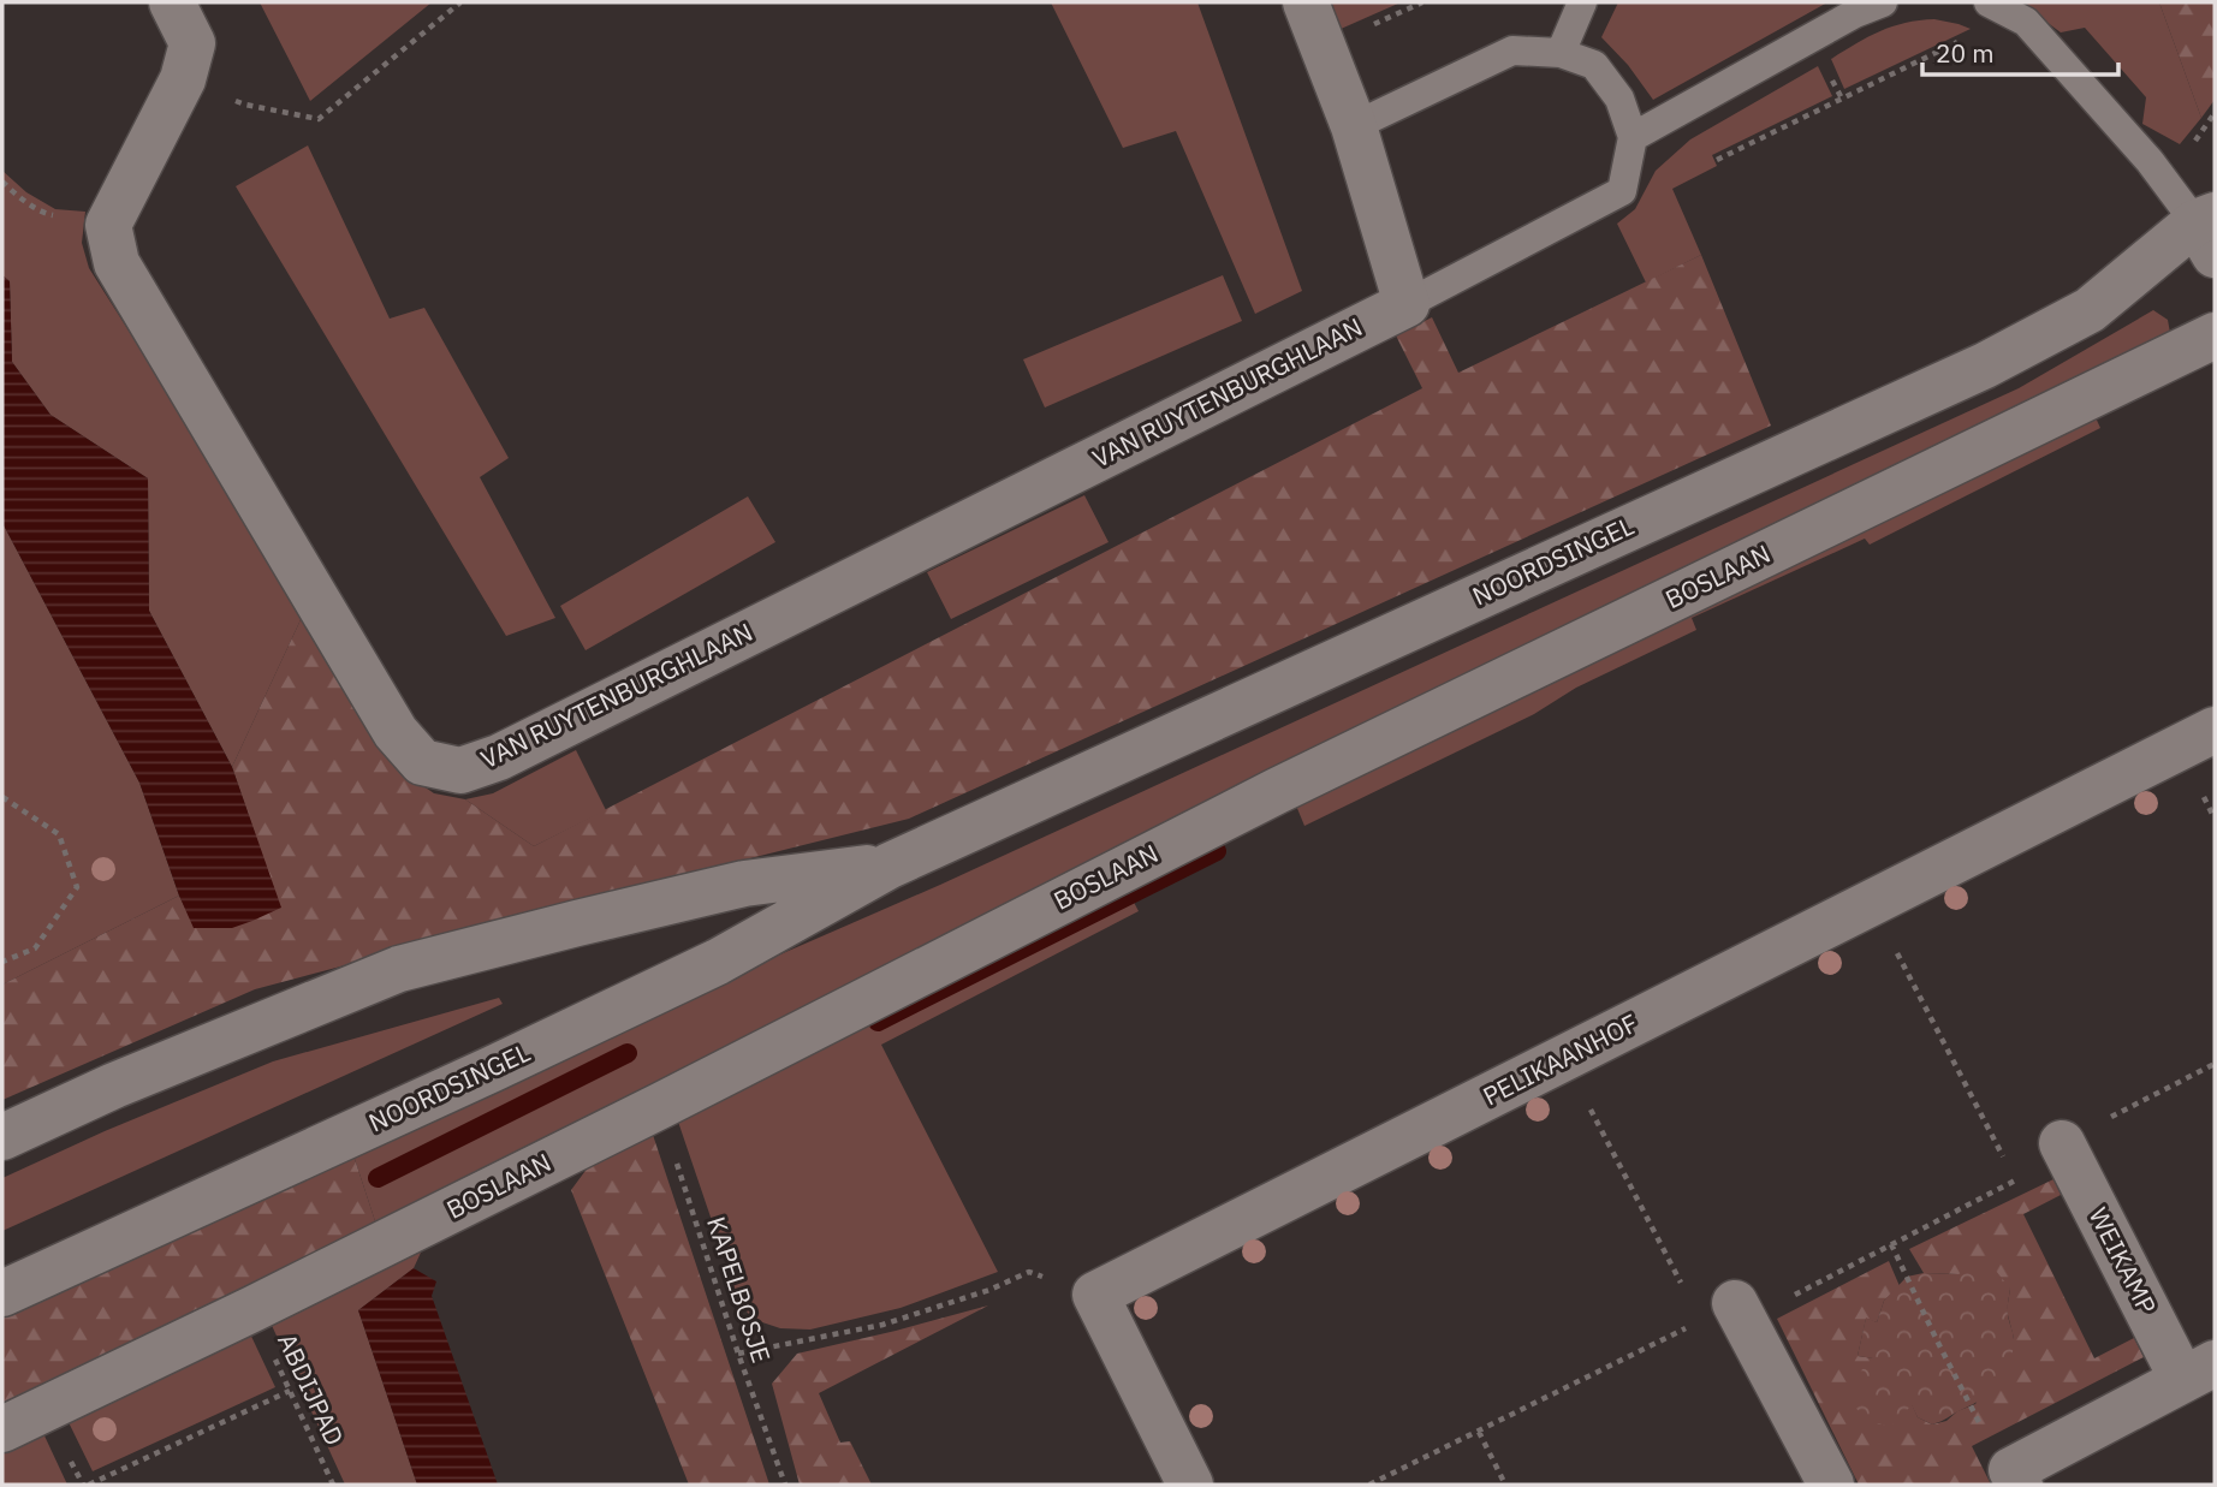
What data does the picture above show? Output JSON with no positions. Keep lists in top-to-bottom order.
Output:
{
  "streets": {
    "street": [
      "VAN RUYTENBURGHLAAN",
      "NOORDSINGEL",
      "BOSLAAN",
      "PELIKAANHOF",
      "WEIKAMP"
    ],
    "path": ["KAPELBOSJE", "ABDIJPAD"]
  },
  "crossings": [
    ["BOSLAAN", "KAPELBOSJE"],
    ["BOSLAAN", "ABDIJPAD"]
  ],
  "scale_bar": "20 m"
}
